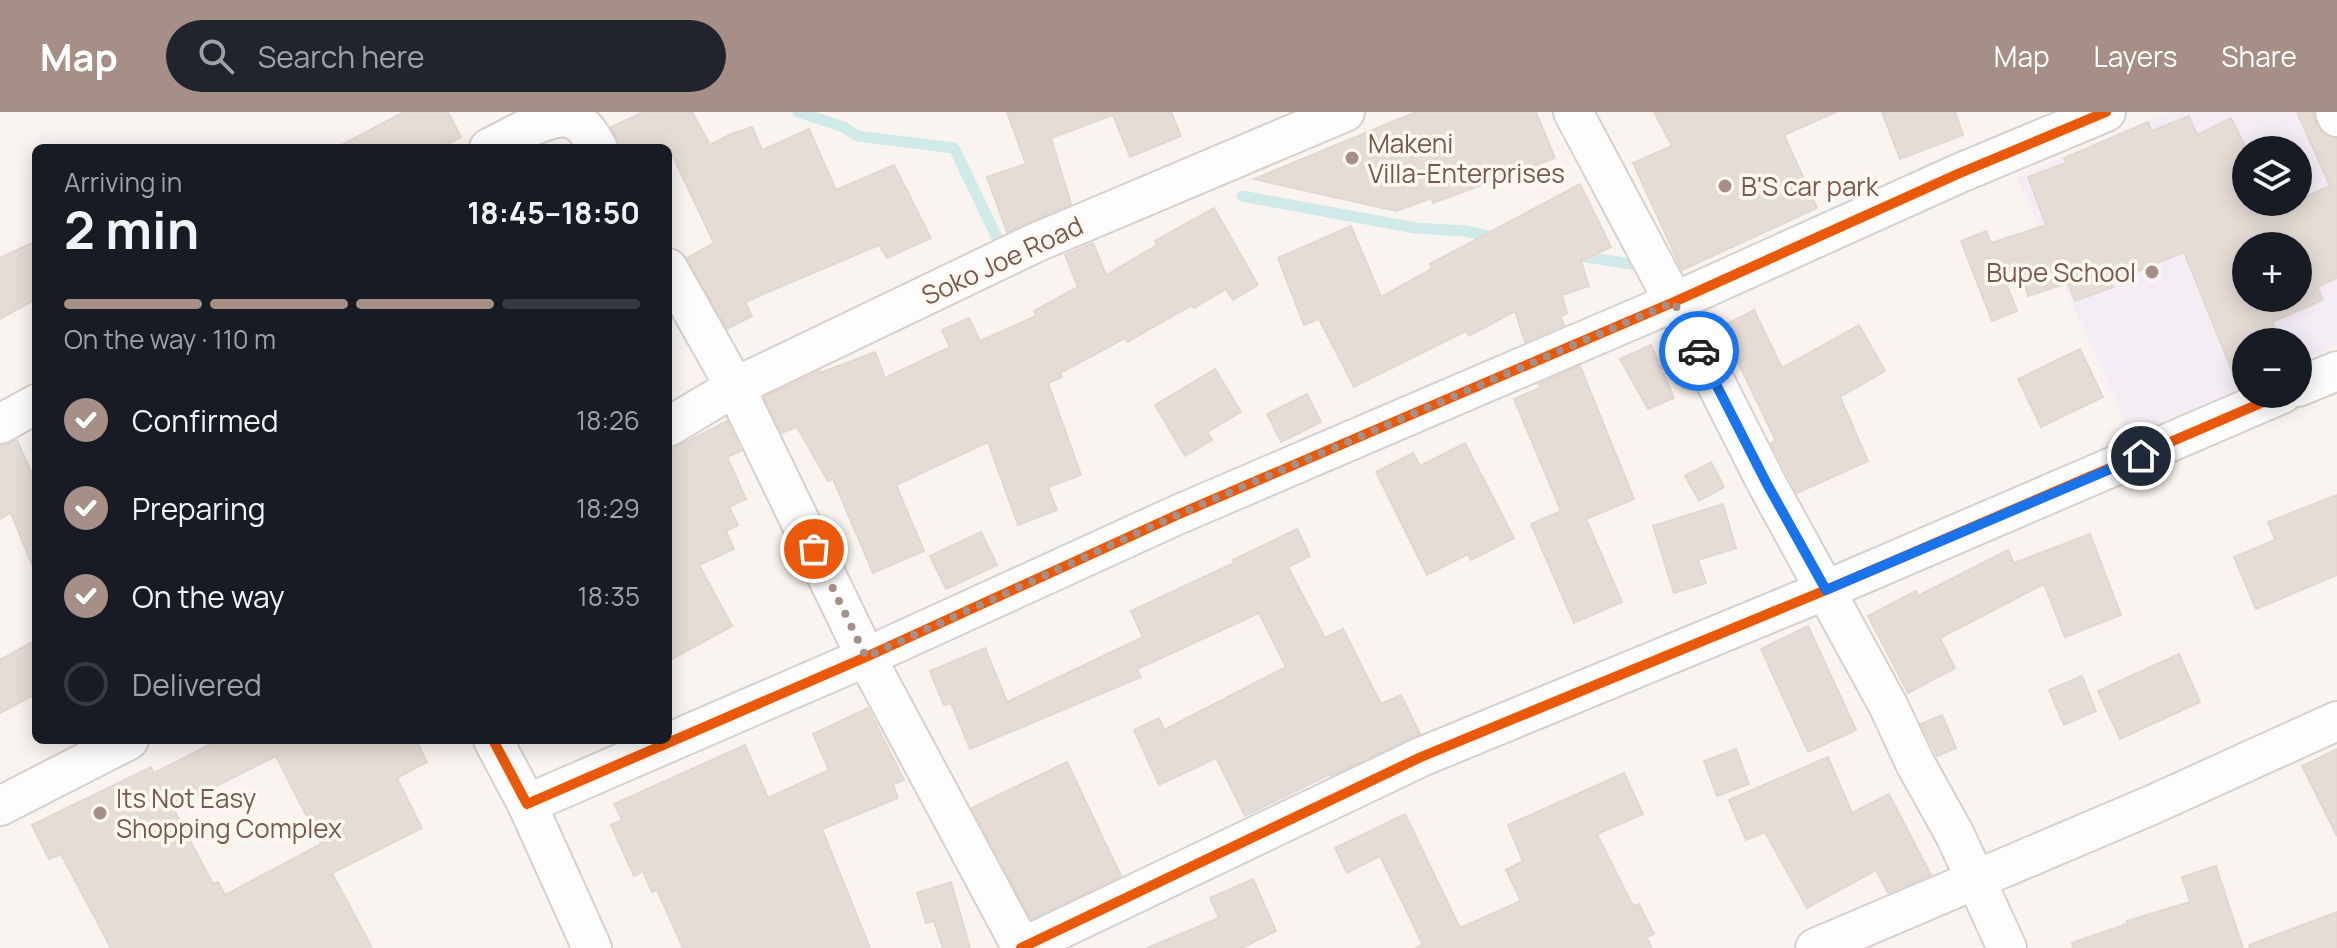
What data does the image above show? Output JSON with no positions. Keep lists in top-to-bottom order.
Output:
{
  "streets": {
    "street": ["Soko Joe Road"]
  },
  "places": [
    "Makeni Villa-Enterprises",
    "B'S car park",
    "Bupe School",
    "Its Not Easy Shopping Complex"
  ],
  "page": {
    "header": "Map",
    "search": "Search here",
    "nav": ["Map", "Layers", "Share"],
    "map_buttons": ["+", "−"],
    "heading": ["2 min", "Arriving in", "18:45–18:50"],
    "bar": "On the way · 110 m",
    "list": [
      ["Confirmed", "18:26"],
      ["Preparing", "18:29"],
      ["On the way", "18:35"],
      "Delivered"
    ]
  }
}
